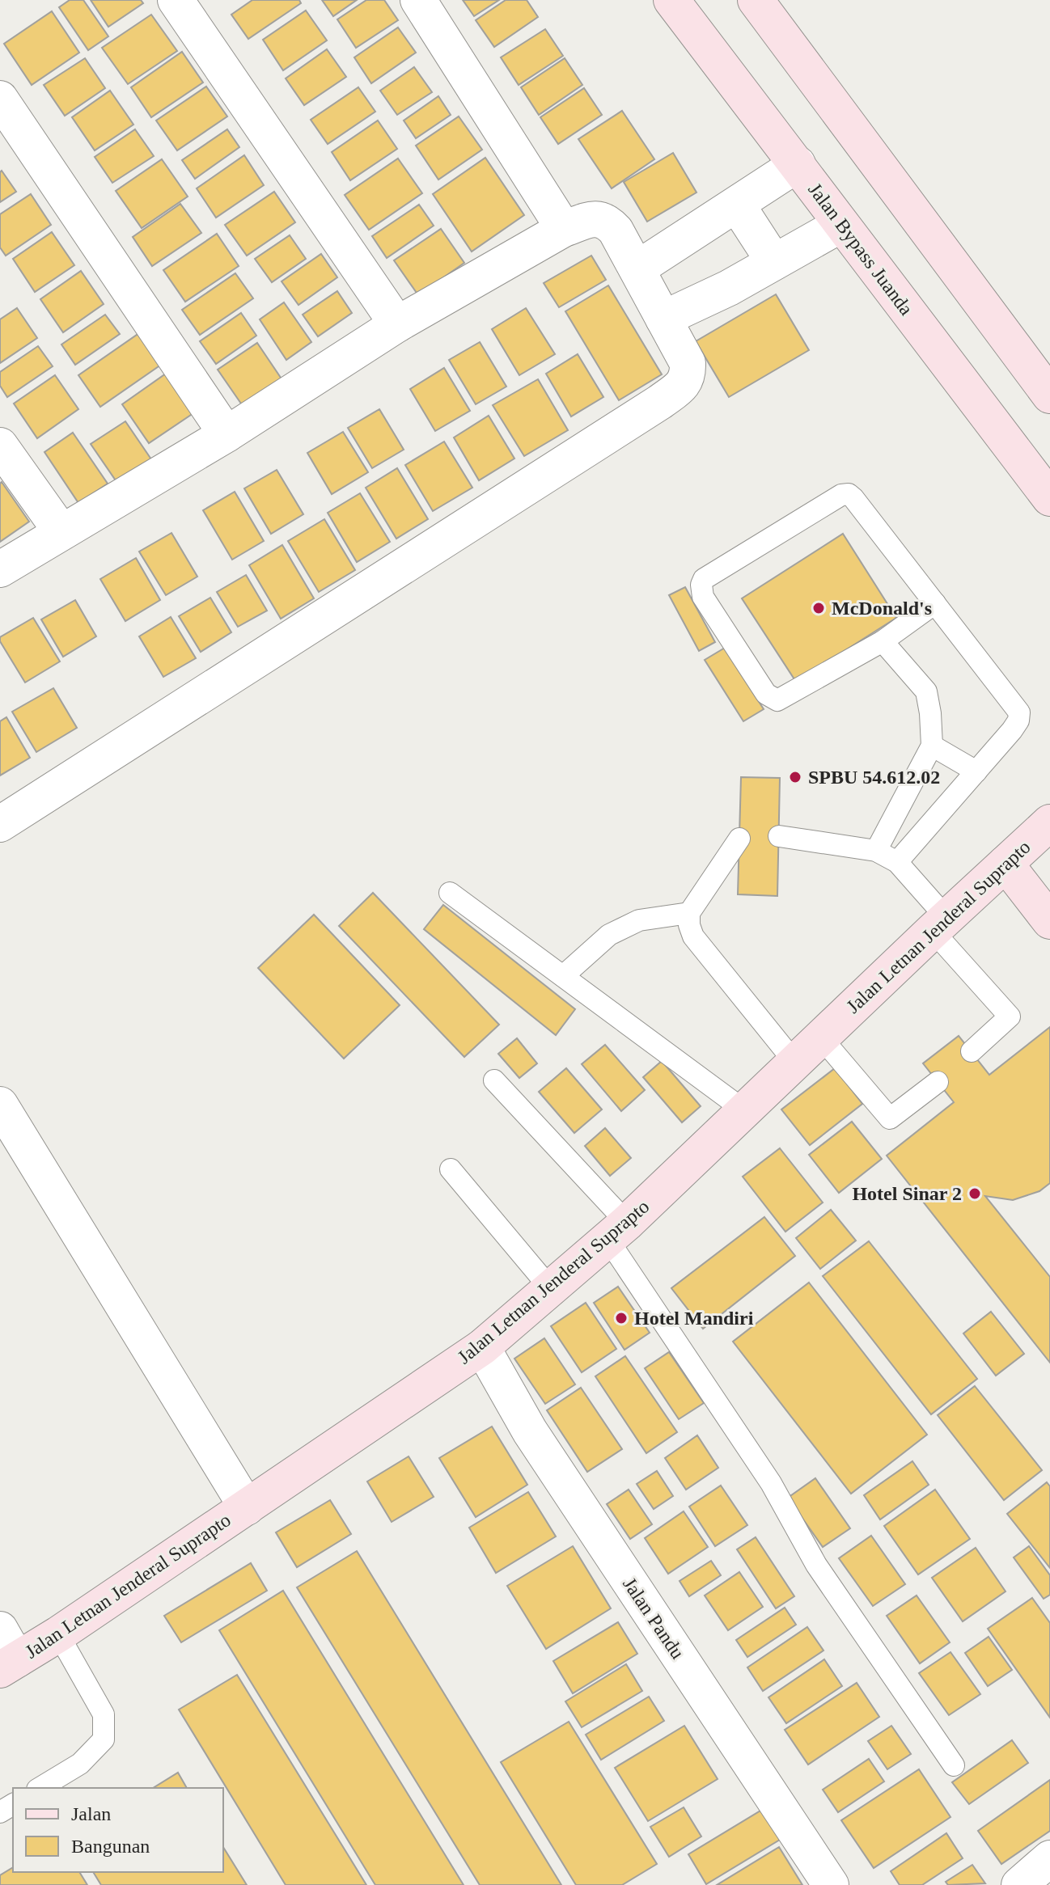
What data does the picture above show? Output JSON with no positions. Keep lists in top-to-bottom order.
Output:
{
  "streets": {
    "main road": ["Jalan Bypass Juanda", "Jalan Letnan Jenderal Suprapto"],
    "street": ["Jalan Pandu"]
  },
  "crossings": [
    ["Jalan Letnan Jenderal Suprapto", "Jalan Pandu"]
  ],
  "places": [
    "McDonald's",
    "SPBU 54.612.02",
    "Hotel Sinar 2",
    "Hotel Mandiri"
  ],
  "legend": ["Jalan", "Bangunan"]
}
